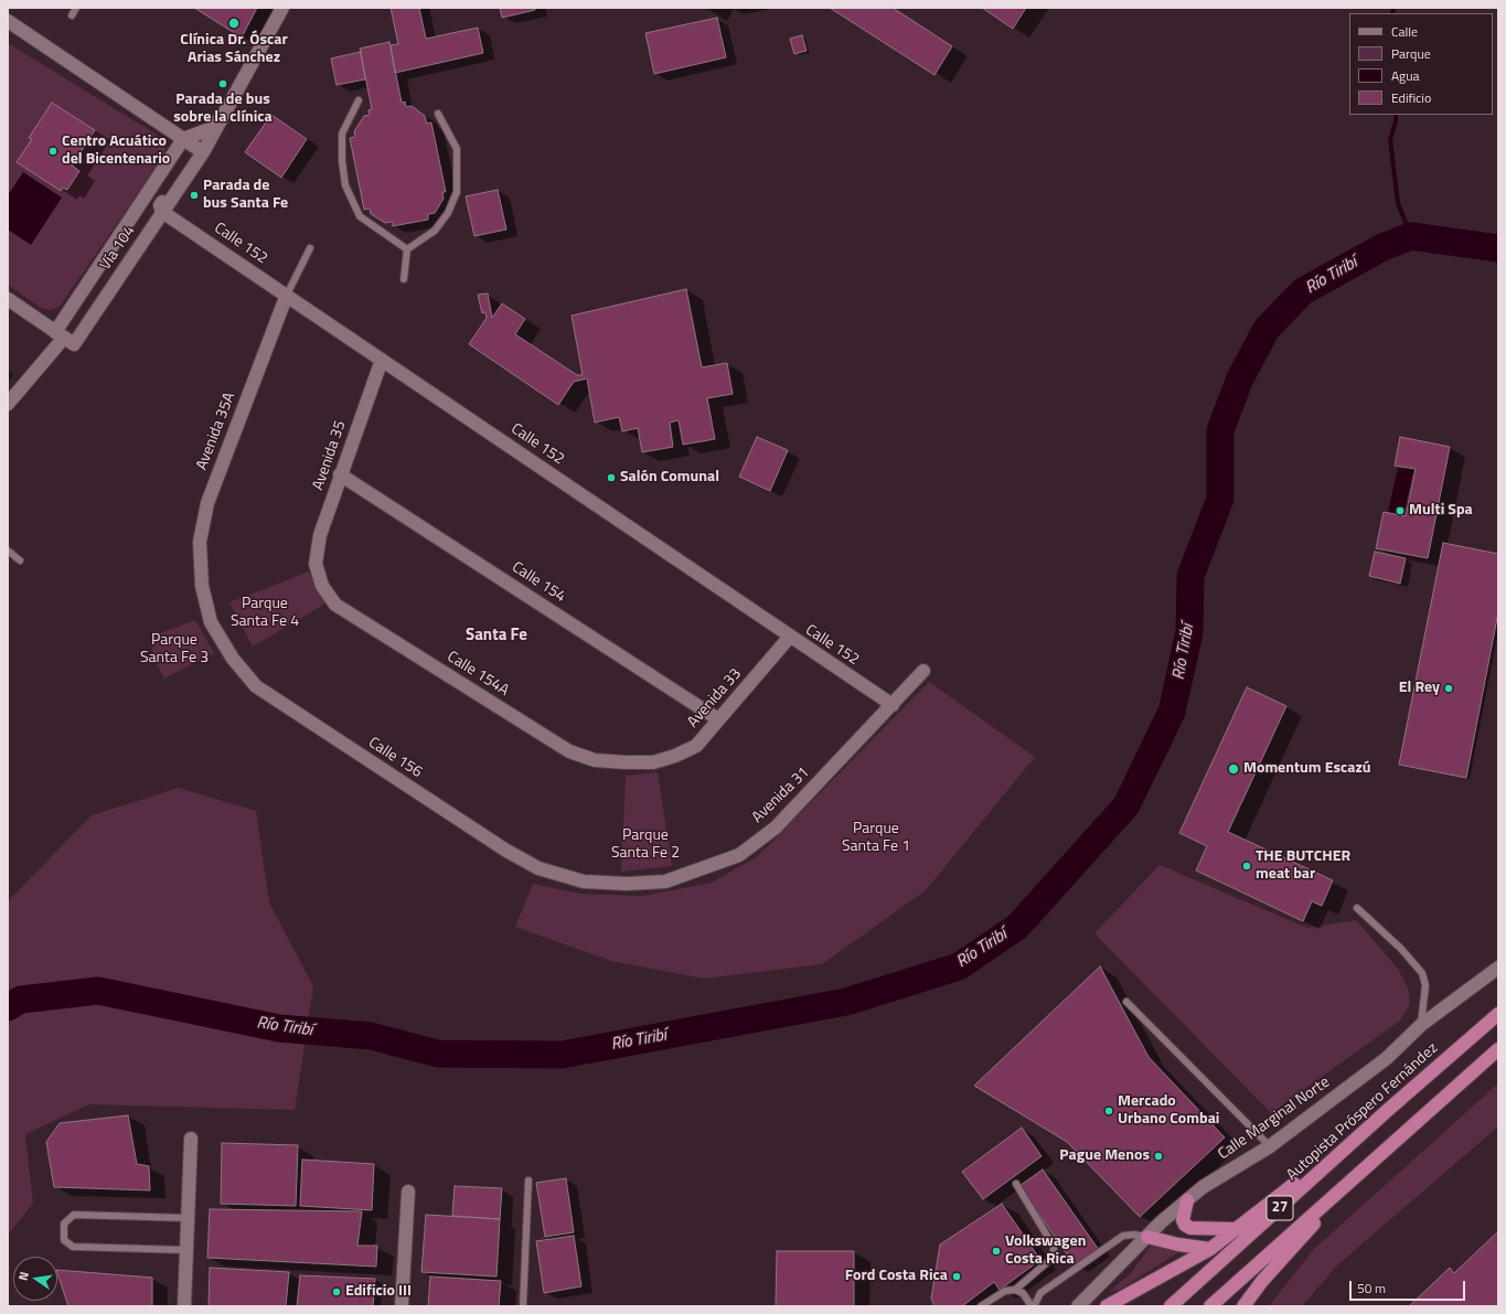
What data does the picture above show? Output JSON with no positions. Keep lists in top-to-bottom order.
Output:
{
  "streets": {
    "highway": ["Autopista Próspero Fernández", "27"],
    "street": [
      "Calle 152",
      "Vía 104",
      "Avenida 35A",
      "Avenida 35",
      "Calle 154",
      "Calle 154A",
      "Avenida 33",
      "Calle 156",
      "Avenida 31",
      "Calle Marginal Norte"
    ]
  },
  "crossings": [
    ["Calle 152", "Vía 104"],
    ["Calle 152", "Avenida 35A"],
    ["Calle 152", "Avenida 35"],
    ["Calle 152", "Avenida 33"],
    ["Calle 152", "Avenida 31"],
    ["Avenida 35A", "Calle 156"],
    ["Avenida 35", "Calle 154"],
    ["Avenida 35", "Calle 154A"],
    ["Calle 154", "Avenida 33"],
    ["Calle 154A", "Avenida 33"],
    ["Calle 156", "Avenida 31"]
  ],
  "districts": ["Santa Fe"],
  "water": ["Río Tiribí"],
  "parks": [
    "Parque Santa Fe 4",
    "Parque Santa Fe 3",
    "Parque Santa Fe 1",
    "Parque Santa Fe 2"
  ],
  "places": [
    "Clínica Dr. Óscar Arias Sánchez",
    "Parada de bus sobre la clínica",
    "Centro Acuático del Bicentenario",
    "Parada de bus Santa Fe",
    "Salón Comunal",
    "Multi Spa",
    "El Rey",
    "Momentum Escazú",
    "THE BUTCHER meat bar",
    "Mercado Urbano Combai",
    "Pague Menos",
    "Volkswagen Costa Rica",
    "Ford Costa Rica",
    "Edificio III"
  ],
  "legend": [
    "Calle",
    "Parque",
    "Agua",
    "Edificio"
  ],
  "scale_bar": "50 m",
  "north": "left"
}
